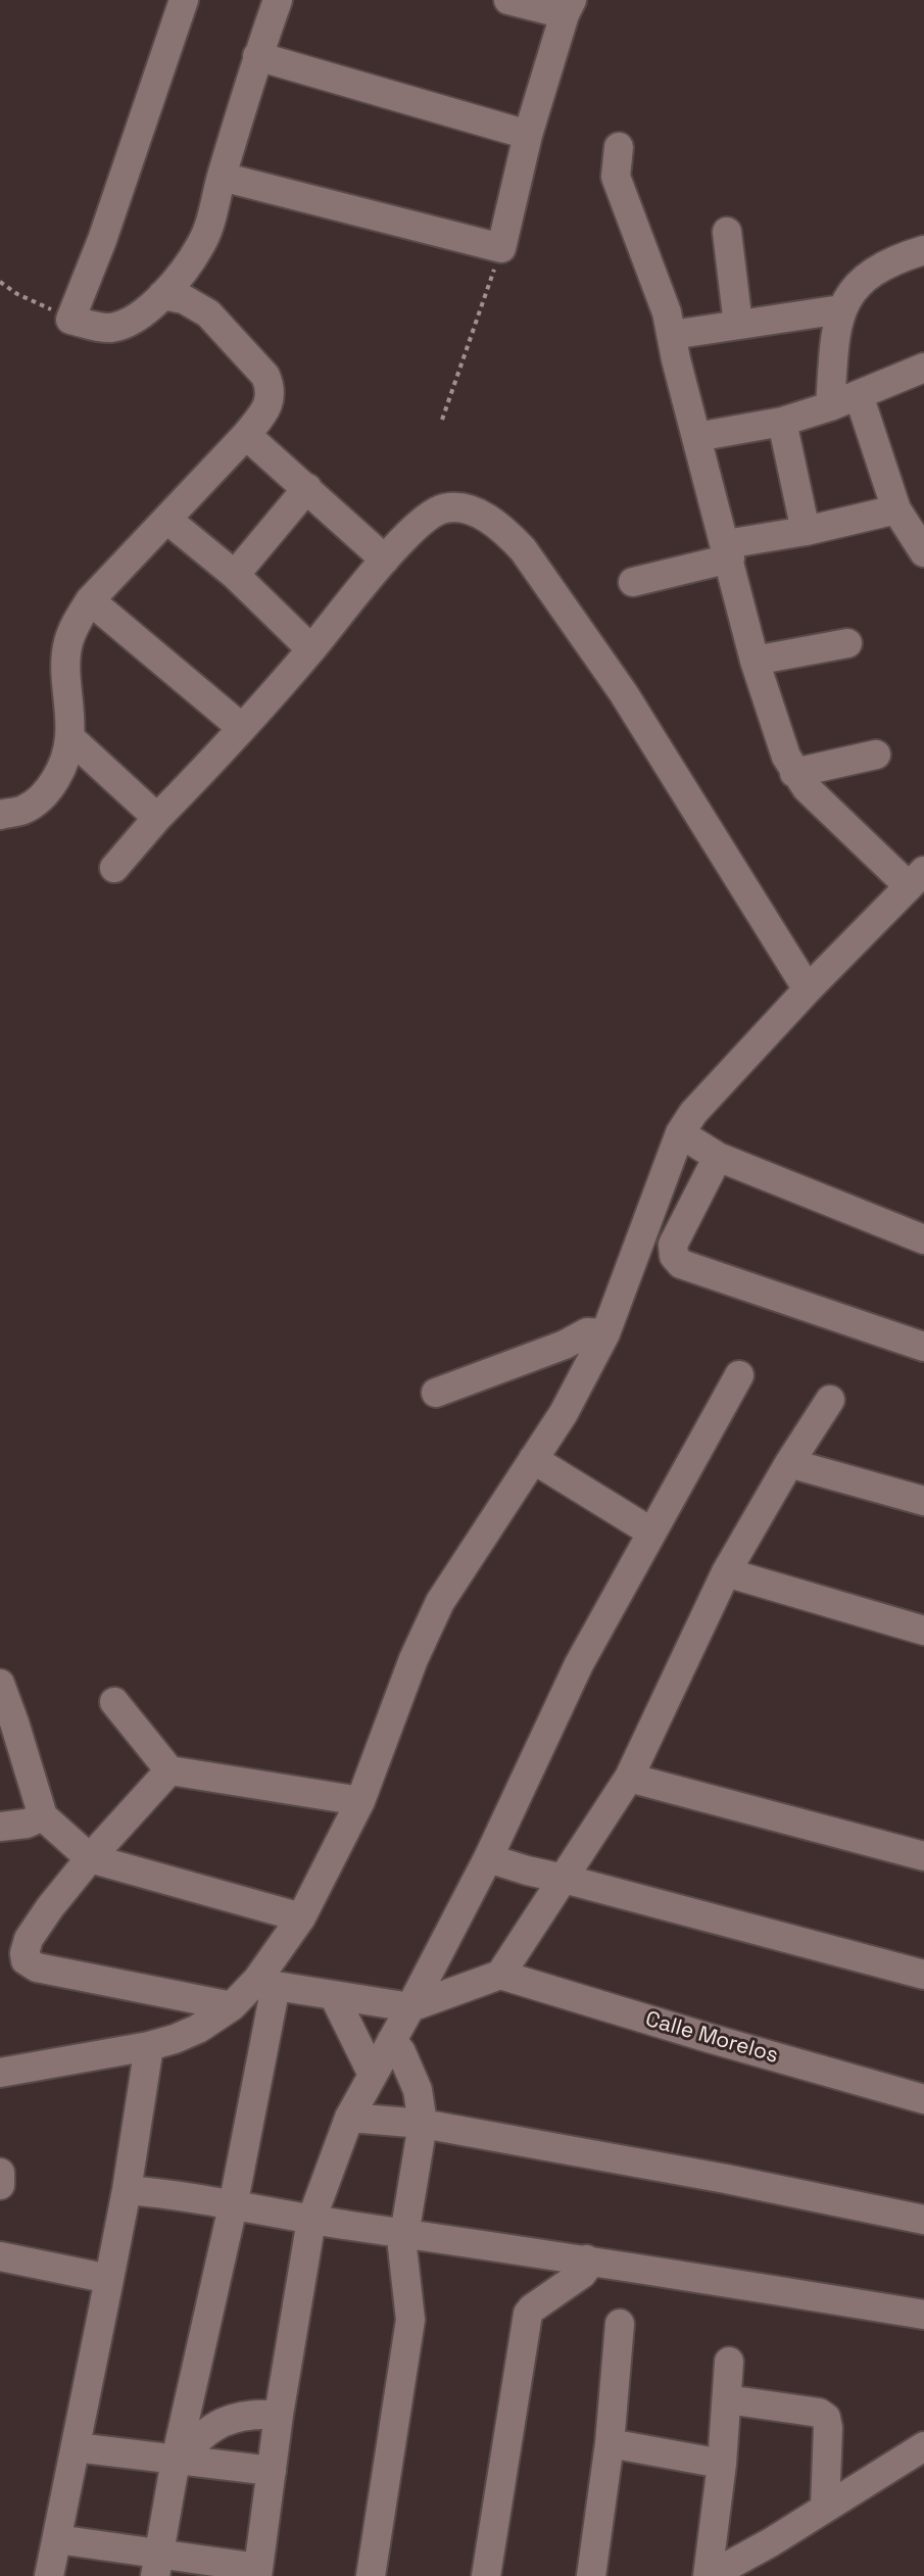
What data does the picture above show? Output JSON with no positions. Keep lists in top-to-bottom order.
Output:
{
  "streets": {
    "street": ["Calle Morelos"]
  }
}
